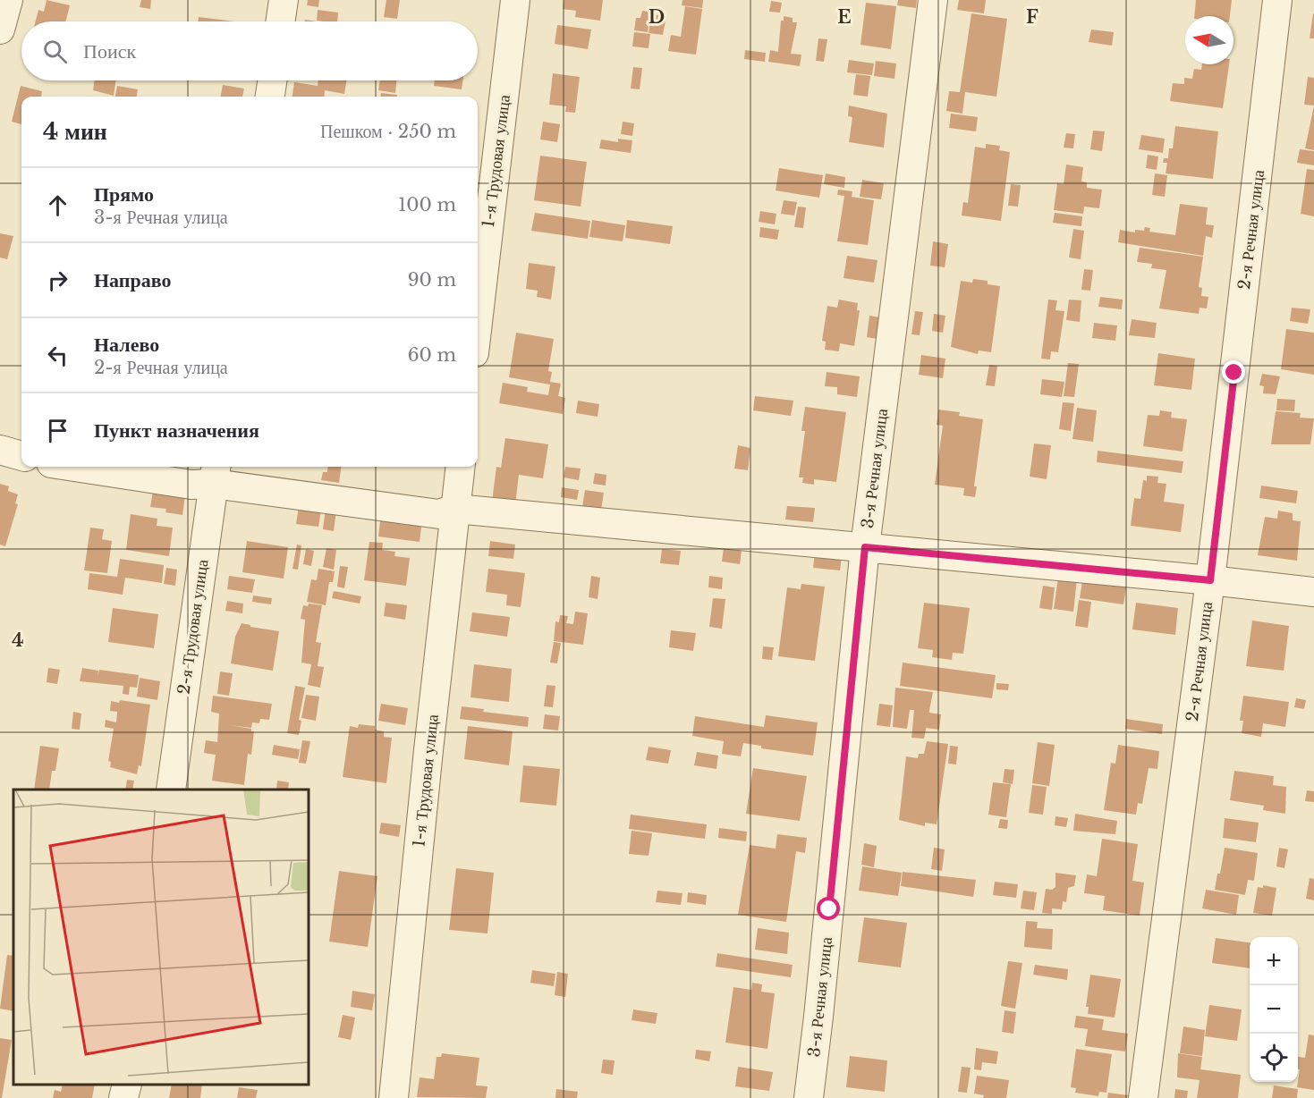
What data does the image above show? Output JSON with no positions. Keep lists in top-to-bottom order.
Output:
{
  "streets": {
    "street": [
      "1-я Трудовая улица",
      "2-я Речная улица",
      "3-я Речная улица",
      "2-я Трудовая улица"
    ]
  },
  "north": "left",
  "page": {
    "search": "Поиск",
    "heading": ["4 мин", "Пешком · 250 m"],
    "list": [
      ["Прямо", "3-я Речная улица", "100 m"],
      ["Направо", "90 m"],
      ["Налево", "2-я Речная улица", "60 m"],
      "Пункт назначения"
    ],
    "map_buttons": ["+", "−"]
  },
  "grid": {
    "columns": ["D", "E", "F"],
    "rows": ["4"]
  }
}
